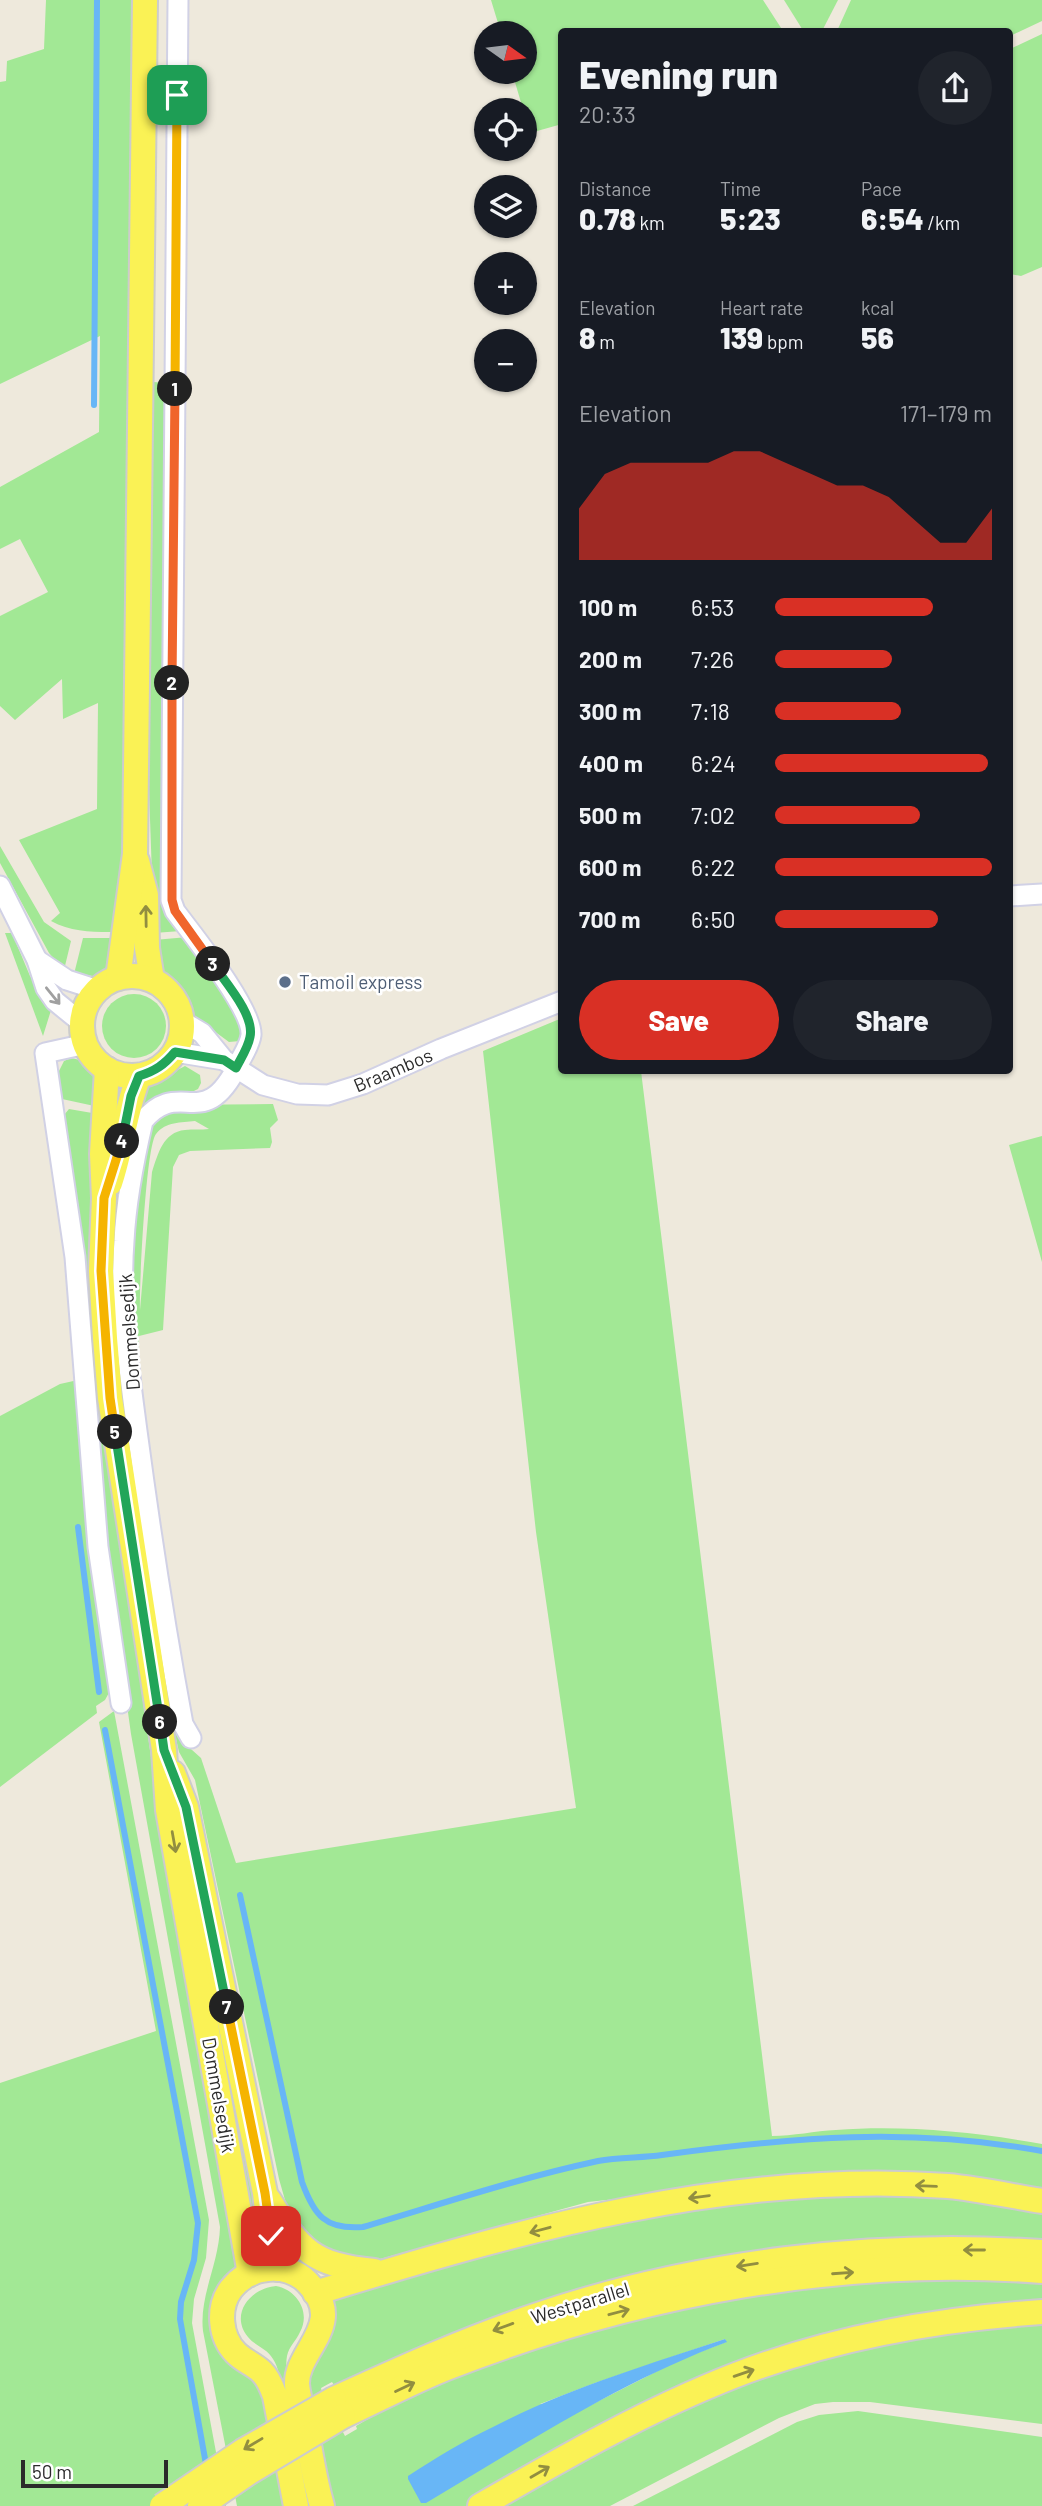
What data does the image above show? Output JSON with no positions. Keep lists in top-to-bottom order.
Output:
{
  "streets": {
    "main road": ["Dommelsedijk", "Westparallel"],
    "street": ["Braambos"]
  },
  "crossings": [
    ["Braambos", "Dommelsedijk"]
  ],
  "places": ["Tamoil express"],
  "scale_bar": "50 m",
  "north": "right",
  "page": {
    "map_buttons": ["+", "−"],
    "heading": ["Evening run", "20:33"],
    "stats": [
      ["Distance", "0.78 km"],
      ["Time", "5:23"],
      ["Pace", "6:54 /km"],
      ["Elevation", "8 m"],
      ["Heart rate", "139 bpm"],
      ["kcal", "56"]
    ],
    "pins": [
      "1",
      "2",
      "3",
      "4",
      "5",
      "6",
      "7"
    ],
    "chart": ["Elevation", "171–179 m"],
    "list": [
      {
        "name": "100 m",
        "note": "6:53"
      },
      {
        "name": "200 m",
        "note": "7:26"
      },
      {
        "name": "300 m",
        "note": "7:18"
      },
      {
        "name": "400 m",
        "note": "6:24"
      },
      {
        "name": "500 m",
        "note": "7:02"
      },
      {
        "name": "600 m",
        "note": "6:22"
      },
      {
        "name": "700 m",
        "note": "6:50"
      }
    ],
    "buttons": ["Save", "Share"],
    "scale": "50 m"
  }
}
